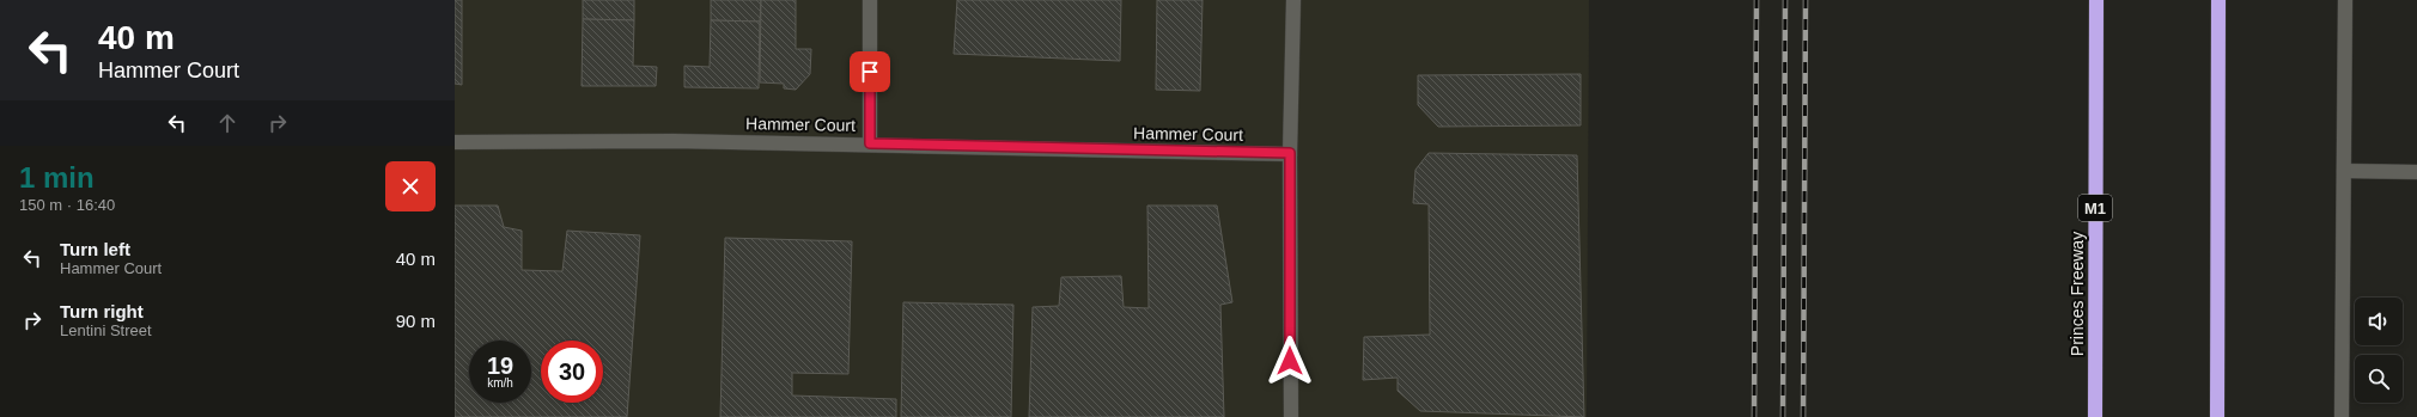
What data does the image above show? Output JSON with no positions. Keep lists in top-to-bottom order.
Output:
{
  "streets": {
    "highway": ["M1", "Princes Freeway"],
    "street": ["Hammer Court"]
  },
  "page": {
    "turn": ["40 m", "Hammer Court"],
    "heading": ["1 min", "150 m · 16:40"],
    "list": [
      {
        "name": "Turn left",
        "note": "Hammer Court",
        "value": "40 m"
      },
      {
        "name": "Turn right",
        "note": "Lentini Street",
        "value": "90 m"
      }
    ],
    "speed": "19 km/h",
    "limit": "30"
  }
}
